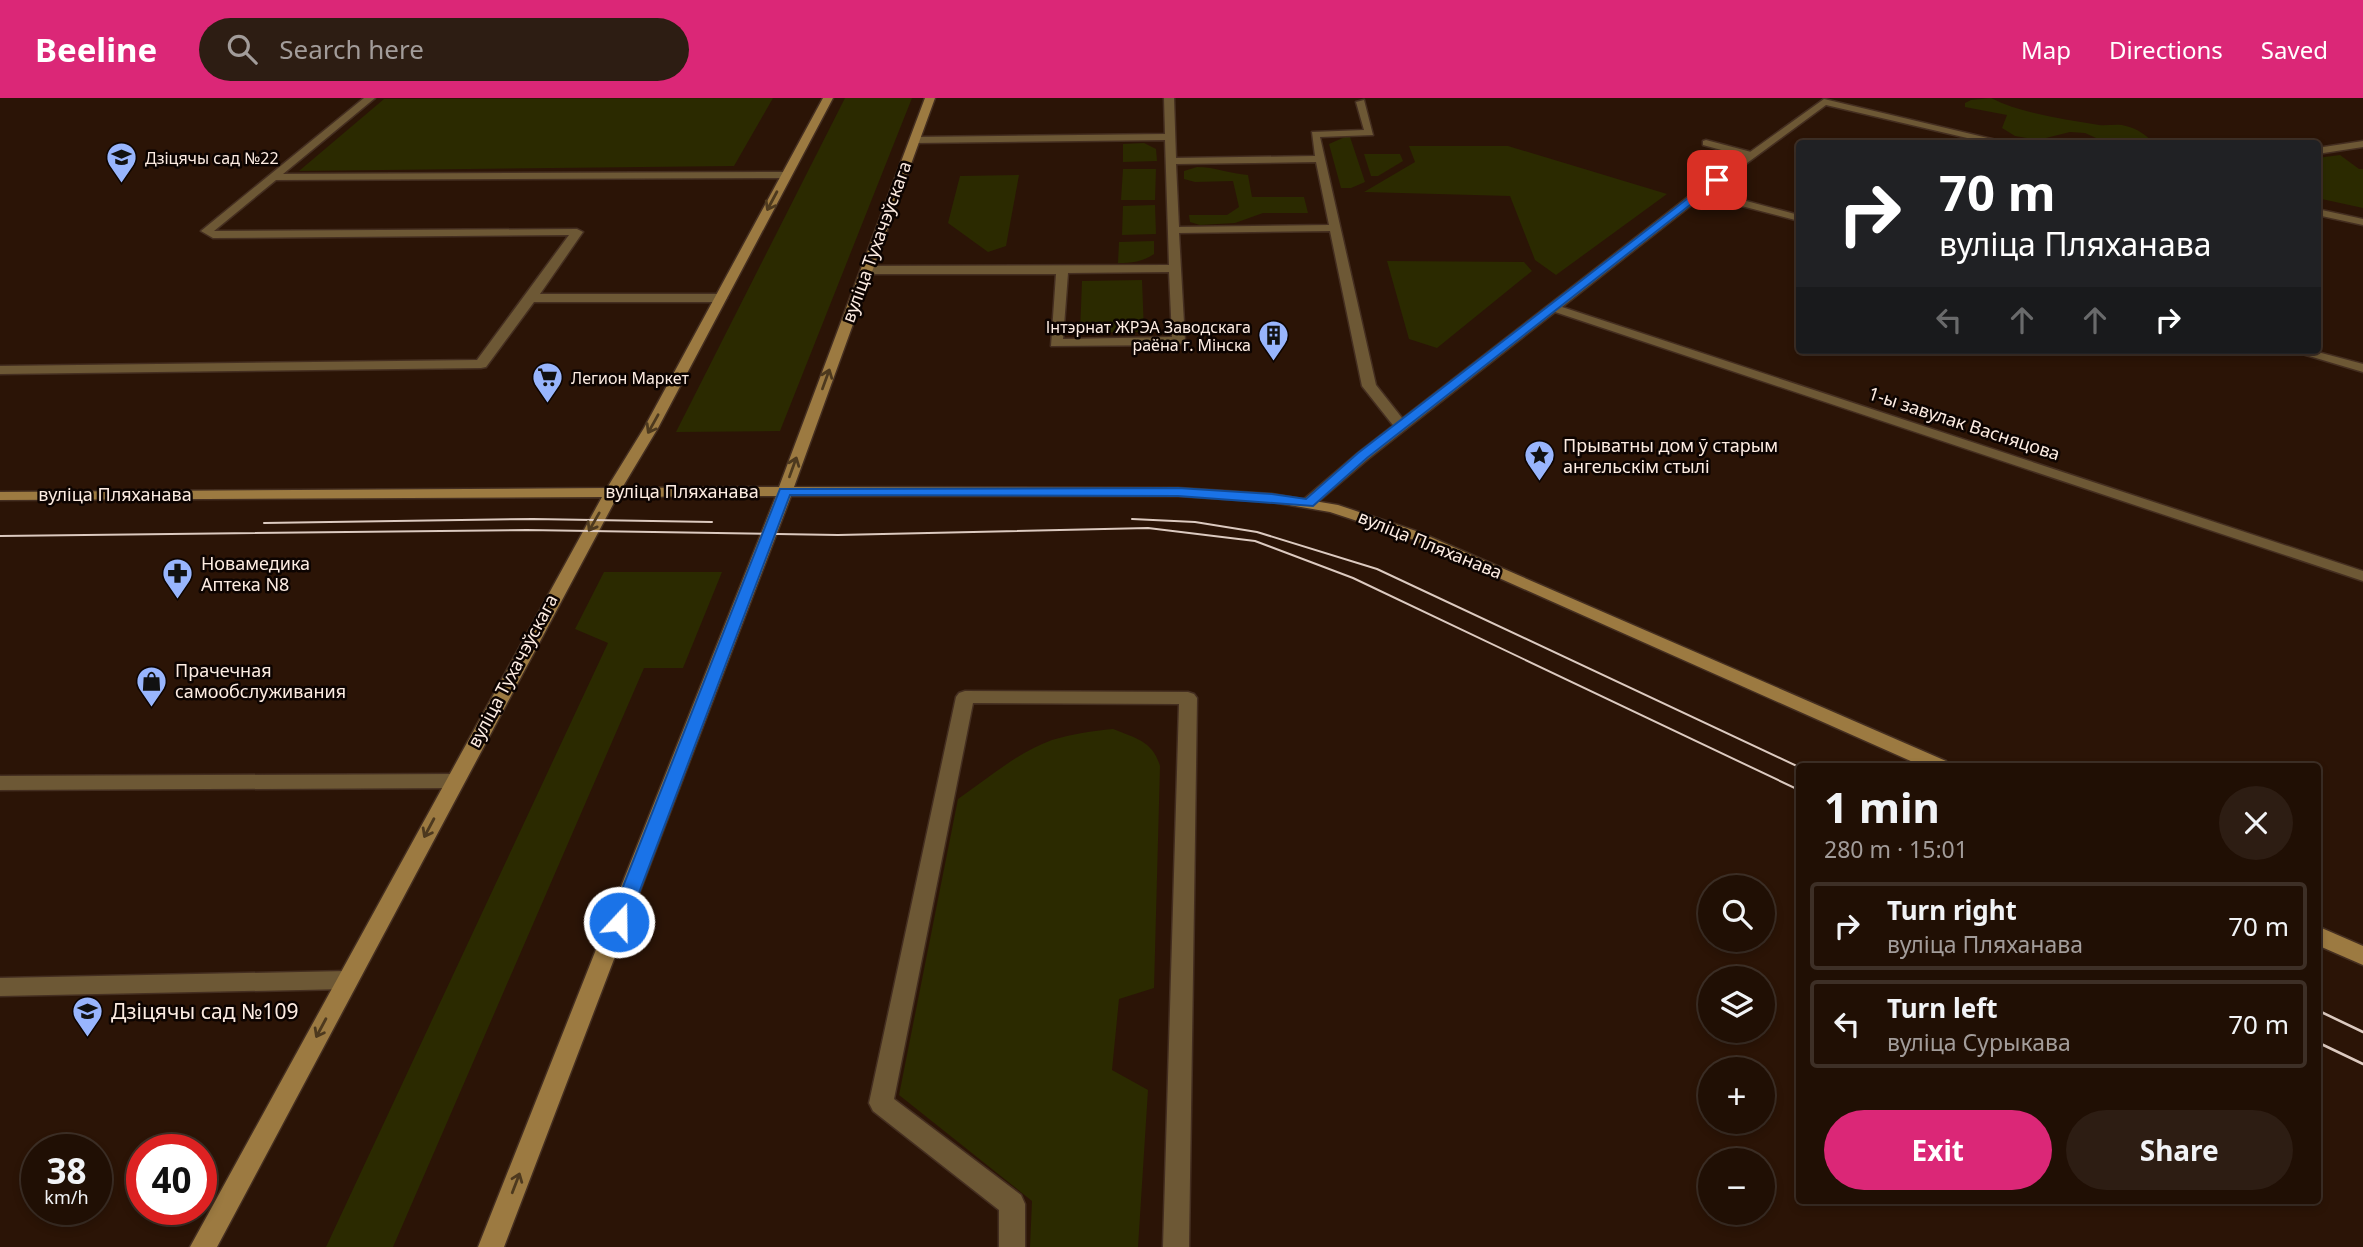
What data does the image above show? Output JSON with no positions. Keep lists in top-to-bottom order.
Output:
{
  "streets": {
    "main road": ["вуліца Тухачэўскага", "вуліца Пляханава"],
    "street": ["1-ы завулак Васняцова"]
  },
  "crossings": [
    ["вуліца Тухачэўскага", "вуліца Пляханава"]
  ],
  "places": {
    "school or university": ["Дзіцячы сад №22", "Дзіцячы сад №109"],
    "building": ["Інтэрнат ЖРЭА Заводскага раёна г. Мінска"],
    "supermarket": ["Легион Маркет"],
    "place": ["Прыватны дом ў старым ангельскім стылі"],
    "pharmacy": ["Новамедика Аптека N8"],
    "shop": ["Прачечная самообслуживания"]
  },
  "page": {
    "header": "Beeline",
    "search": "Search here",
    "nav": ["Map", "Directions", "Saved"],
    "turn": ["70 m", "вуліца Пляханава"],
    "heading": ["1 min", "280 m · 15:01"],
    "map_buttons": ["+", "−"],
    "list": [
      {
        "name": "Turn right",
        "note": "вуліца Пляханава",
        "value": "70 m"
      },
      {
        "name": "Turn left",
        "note": "вуліца Сурыкава",
        "value": "70 m"
      }
    ],
    "buttons": ["Exit", "Share"],
    "speed": "38 km/h",
    "limit": "40"
  }
}
